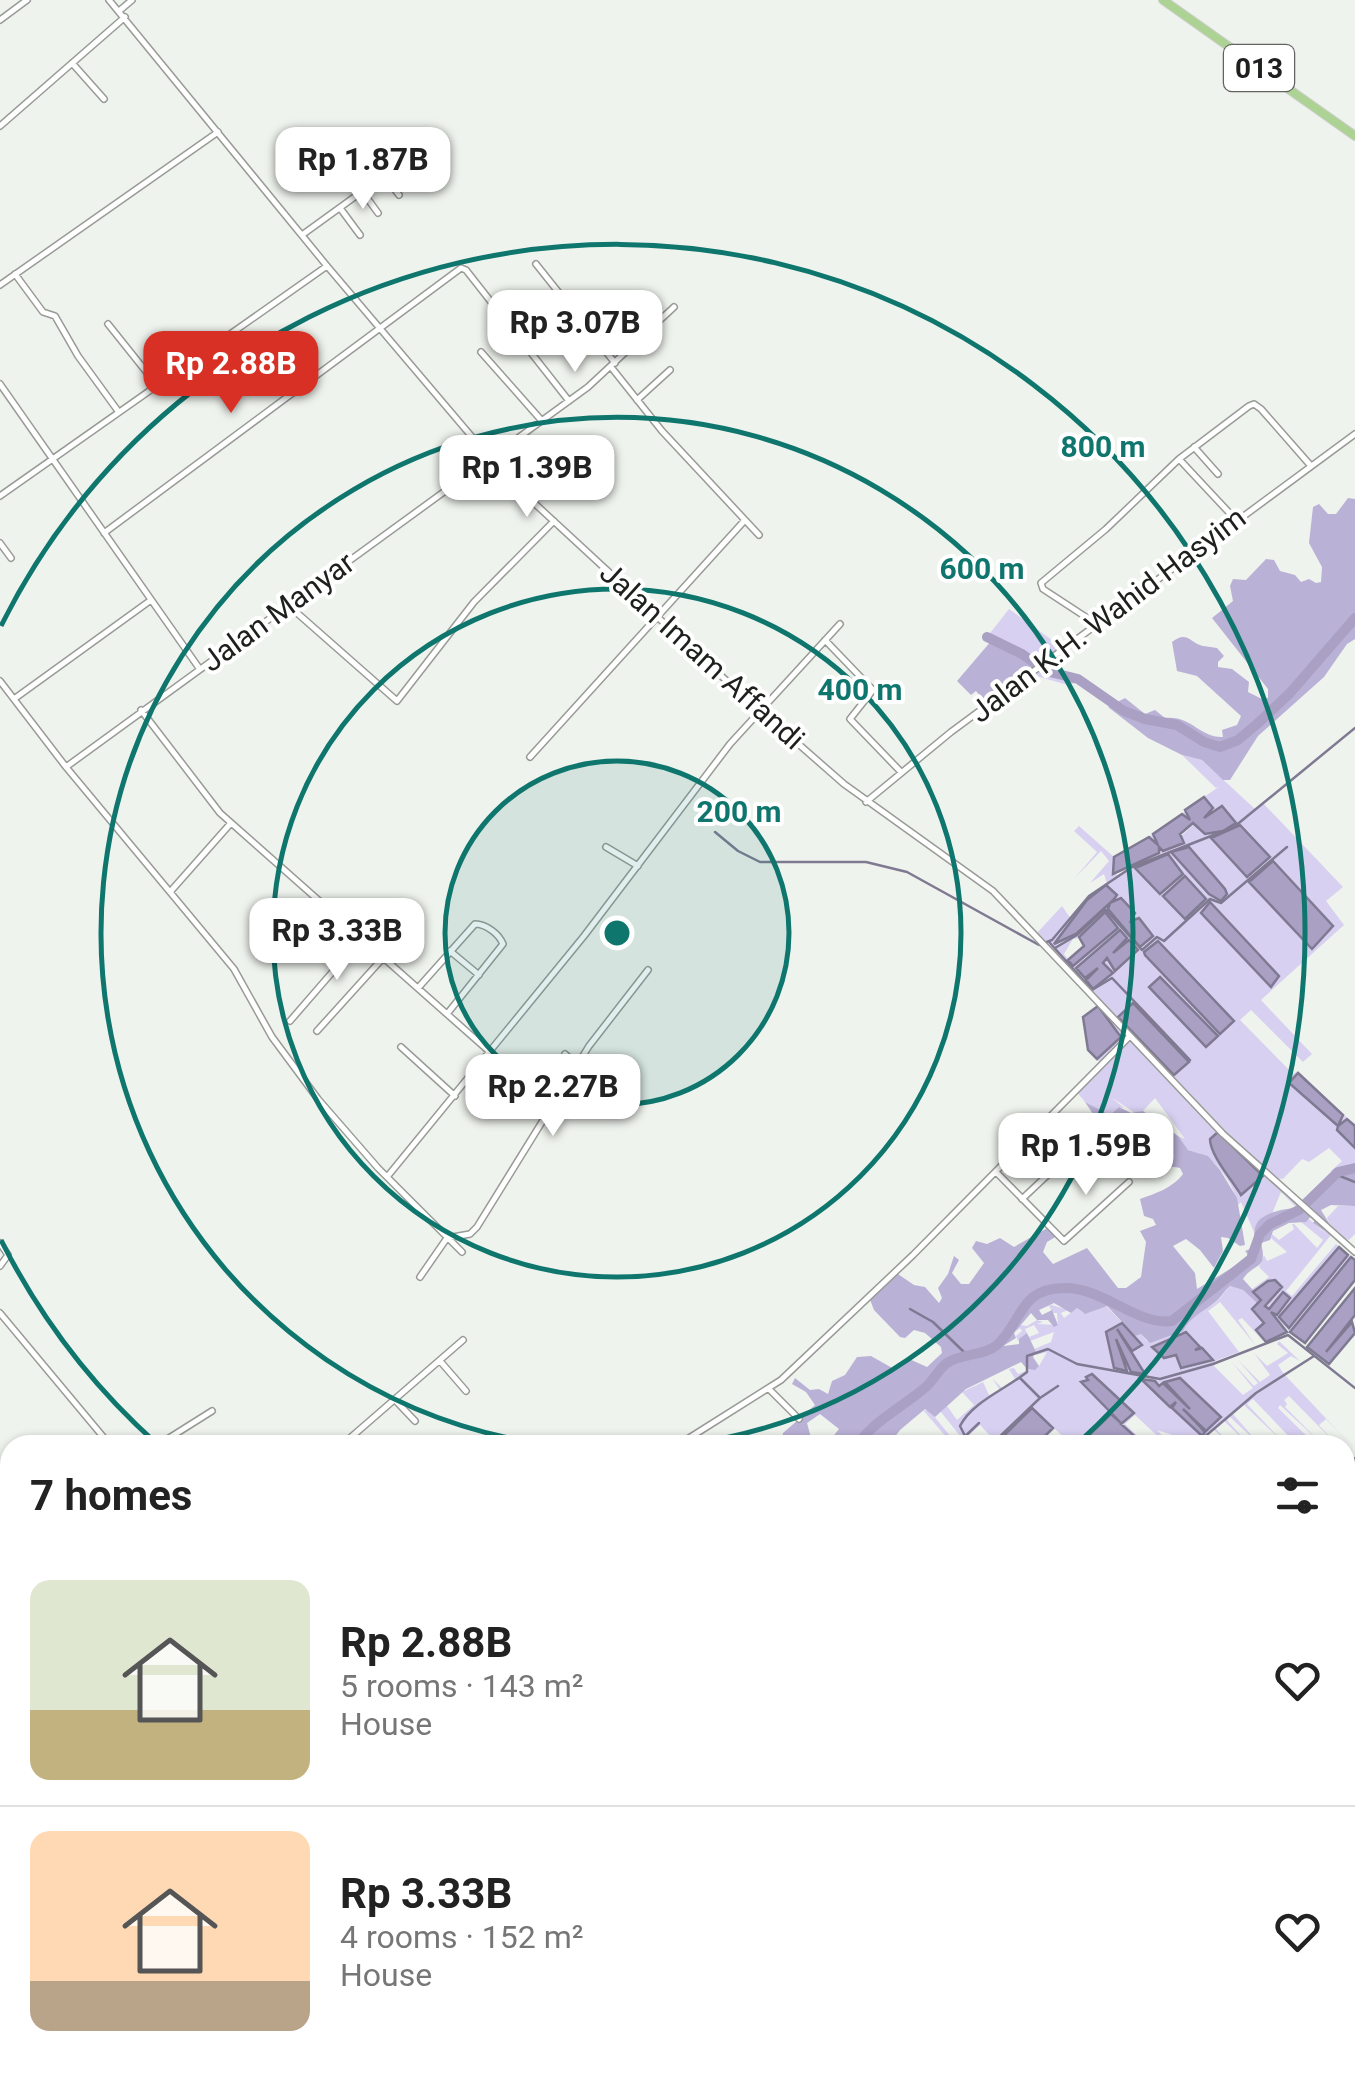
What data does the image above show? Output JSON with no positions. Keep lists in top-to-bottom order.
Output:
{
  "streets": {
    "main road": ["013"],
    "street": ["Jalan Manyar", "Jalan K.H. Wahid Hasyim", "Jalan Imam Affandi"]
  },
  "crossings": [
    ["Jalan Manyar", "Jalan Imam Affandi"],
    ["Jalan K.H. Wahid Hasyim", "Jalan Imam Affandi"]
  ],
  "page": {
    "price": [
      "Rp 1.87B",
      "Rp 3.07B",
      "Rp 2.88B",
      "Rp 1.39B",
      "Rp 3.33B",
      "Rp 2.27B",
      "Rp 1.59B"
    ],
    "heading": "7 homes",
    "list": [
      {
        "name": "Rp 2.88B",
        "note": "5 rooms · 143 m² · House"
      },
      {
        "name": "Rp 3.33B",
        "note": "4 rooms · 152 m² · House"
      }
    ]
  },
  "rings": [
    "800 m",
    "600 m",
    "400 m",
    "200 m"
  ]
}
